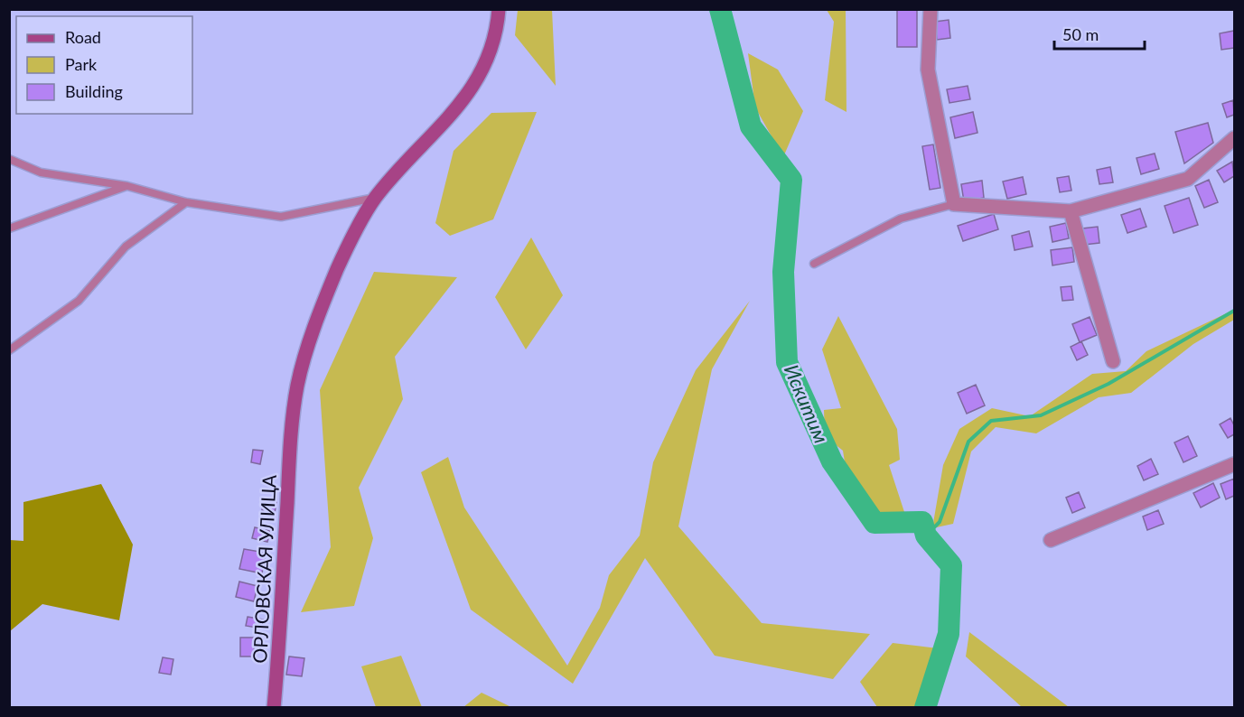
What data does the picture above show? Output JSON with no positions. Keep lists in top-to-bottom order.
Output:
{
  "streets": {
    "main road": ["ОРЛОВСКАЯ УЛИЦА"]
  },
  "water": ["Искитим"],
  "legend": ["Road", "Park", "Building"],
  "scale_bar": "50 m"
}
